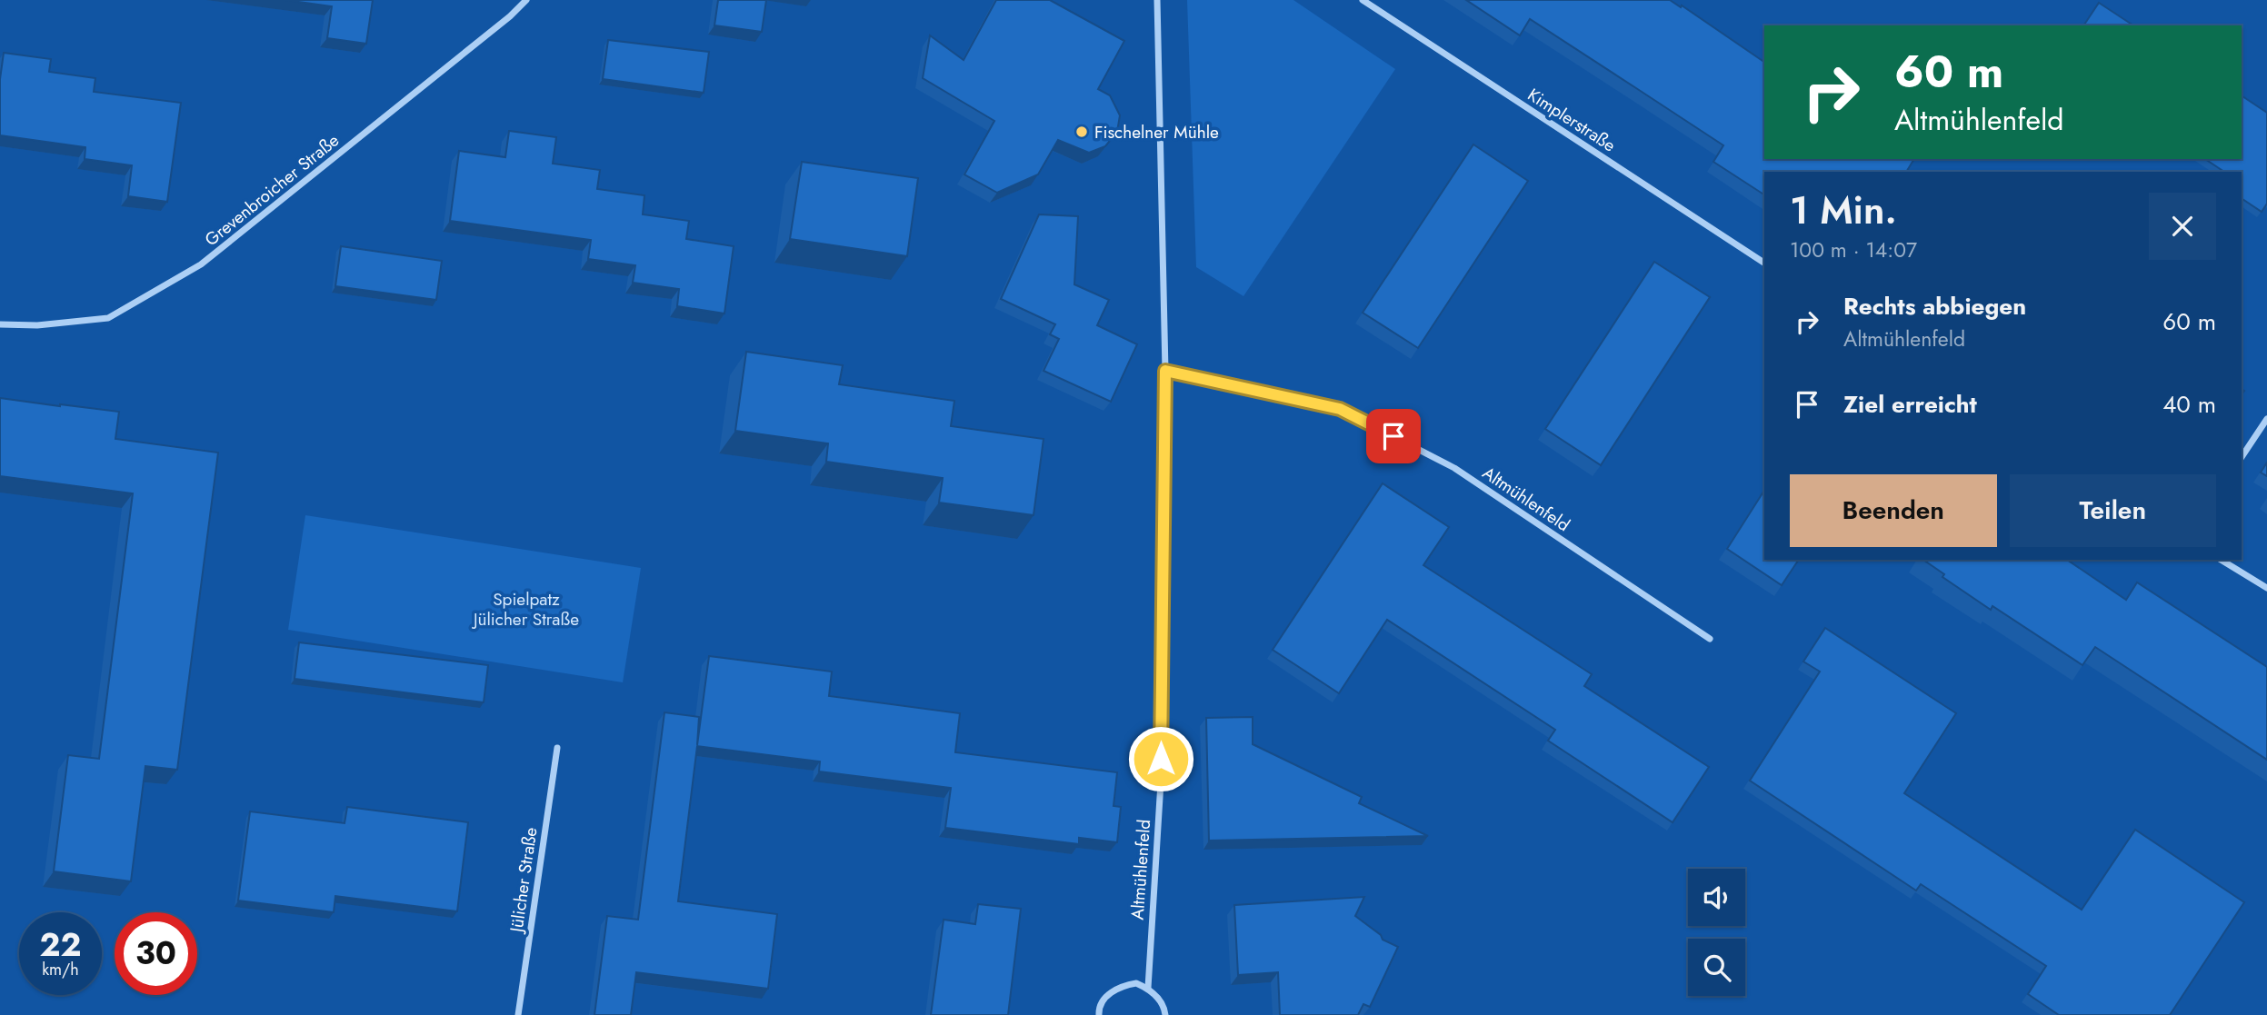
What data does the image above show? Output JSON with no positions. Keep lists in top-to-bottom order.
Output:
{
  "streets": {
    "street": [
      "Kimplerstraße",
      "Grevenbroicher Straße",
      "Altmühlenfeld",
      "Jülicher Straße"
    ]
  },
  "parks": ["Spielpatz Jülicher Straße"],
  "places": ["Fischelner Mühle"],
  "page": {
    "turn": ["60 m", "Altmühlenfeld"],
    "heading": ["1 Min.", "100 m · 14:07"],
    "list": [
      {
        "name": "Rechts abbiegen",
        "note": "Altmühlenfeld",
        "value": "60 m"
      },
      {
        "name": "Ziel erreicht",
        "value": "40 m"
      }
    ],
    "buttons": ["Beenden", "Teilen"],
    "speed": "22 km/h",
    "limit": "30"
  }
}
